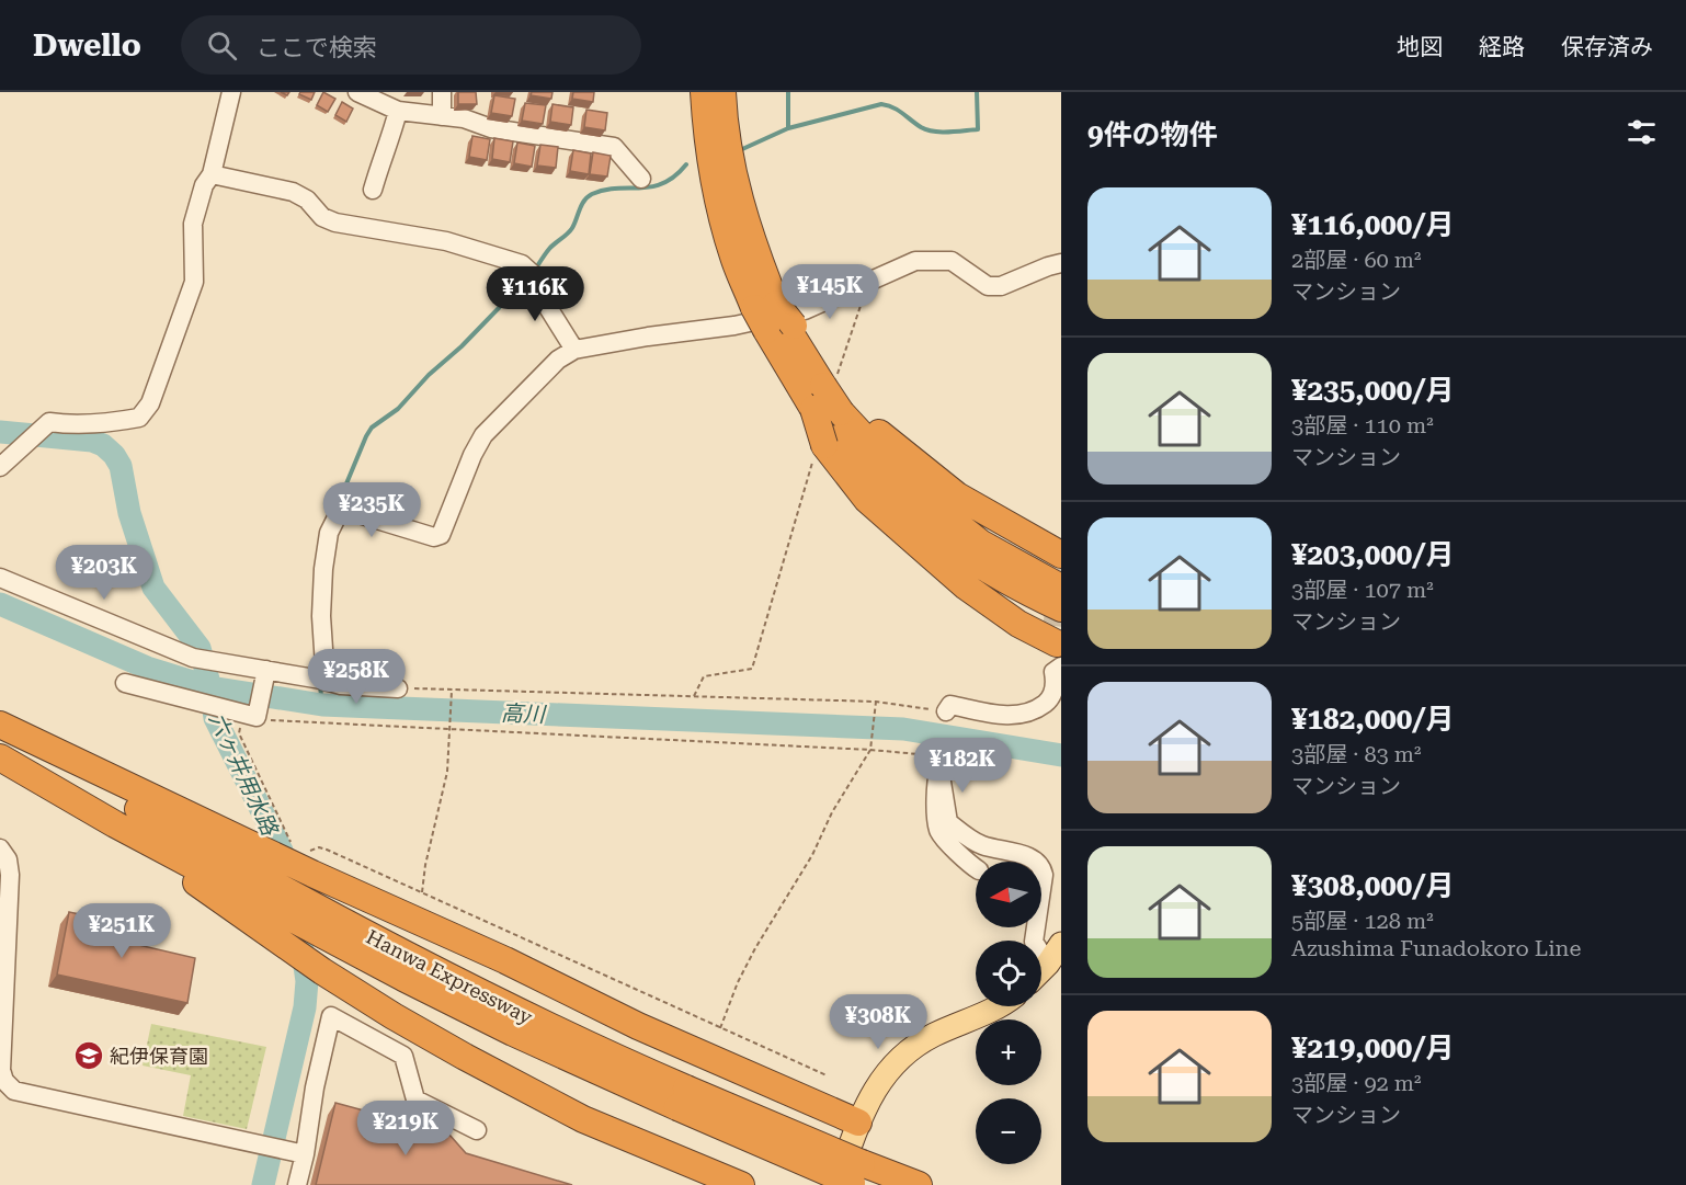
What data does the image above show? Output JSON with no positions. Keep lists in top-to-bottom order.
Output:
{
  "streets": {
    "highway": ["Hanwa Expressway"]
  },
  "water": ["高川", "六ヶ井用水路"],
  "places": {
    "school or university": ["紀伊保育園"]
  },
  "north": "left",
  "page": {
    "header": "Dwello",
    "search": "ここで検索",
    "nav": ["地図", "経路", "保存済み"],
    "heading": "9件の物件",
    "list": [
      {
        "name": "¥116,000/月",
        "note": "2部屋 · 60 m² · マンション"
      },
      {
        "name": "¥235,000/月",
        "note": "3部屋 · 110 m² · マンション"
      },
      {
        "name": "¥203,000/月",
        "note": "3部屋 · 107 m² · マンション"
      },
      {
        "name": "¥182,000/月",
        "note": "3部屋 · 83 m² · マンション"
      },
      {
        "name": "¥308,000/月",
        "note": "5部屋 · 128 m² · Azushima Funadokoro Line"
      },
      {
        "name": "¥219,000/月",
        "note": "3部屋 · 92 m² · マンション"
      }
    ],
    "price": [
      "¥145K",
      "¥116K",
      "¥235K",
      "¥203K",
      "¥258K",
      "¥182K",
      "¥251K",
      "¥308K",
      "¥219K"
    ],
    "map_buttons": ["+", "−"]
  }
}
